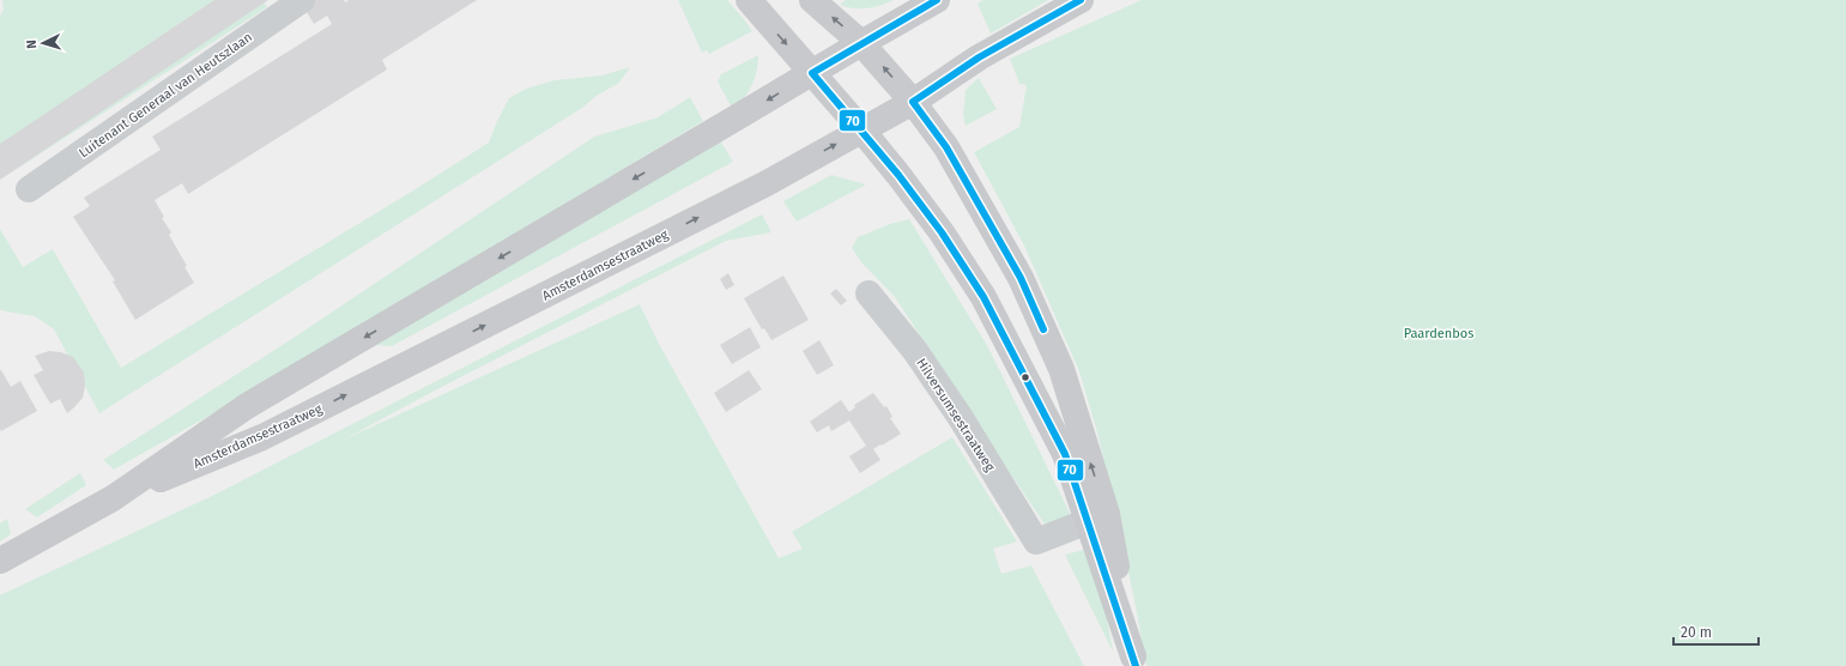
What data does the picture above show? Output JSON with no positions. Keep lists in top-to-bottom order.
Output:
{
  "streets": {
    "main road": ["Amsterdamsestraatweg"],
    "street": ["Luitenant Generaal van Heutszlaan", "Hilversumsestraatweg"]
  },
  "parks": ["Paardenbos"],
  "lines": ["transit line 70"],
  "scale_bar": "20 m",
  "north": "left"
}
